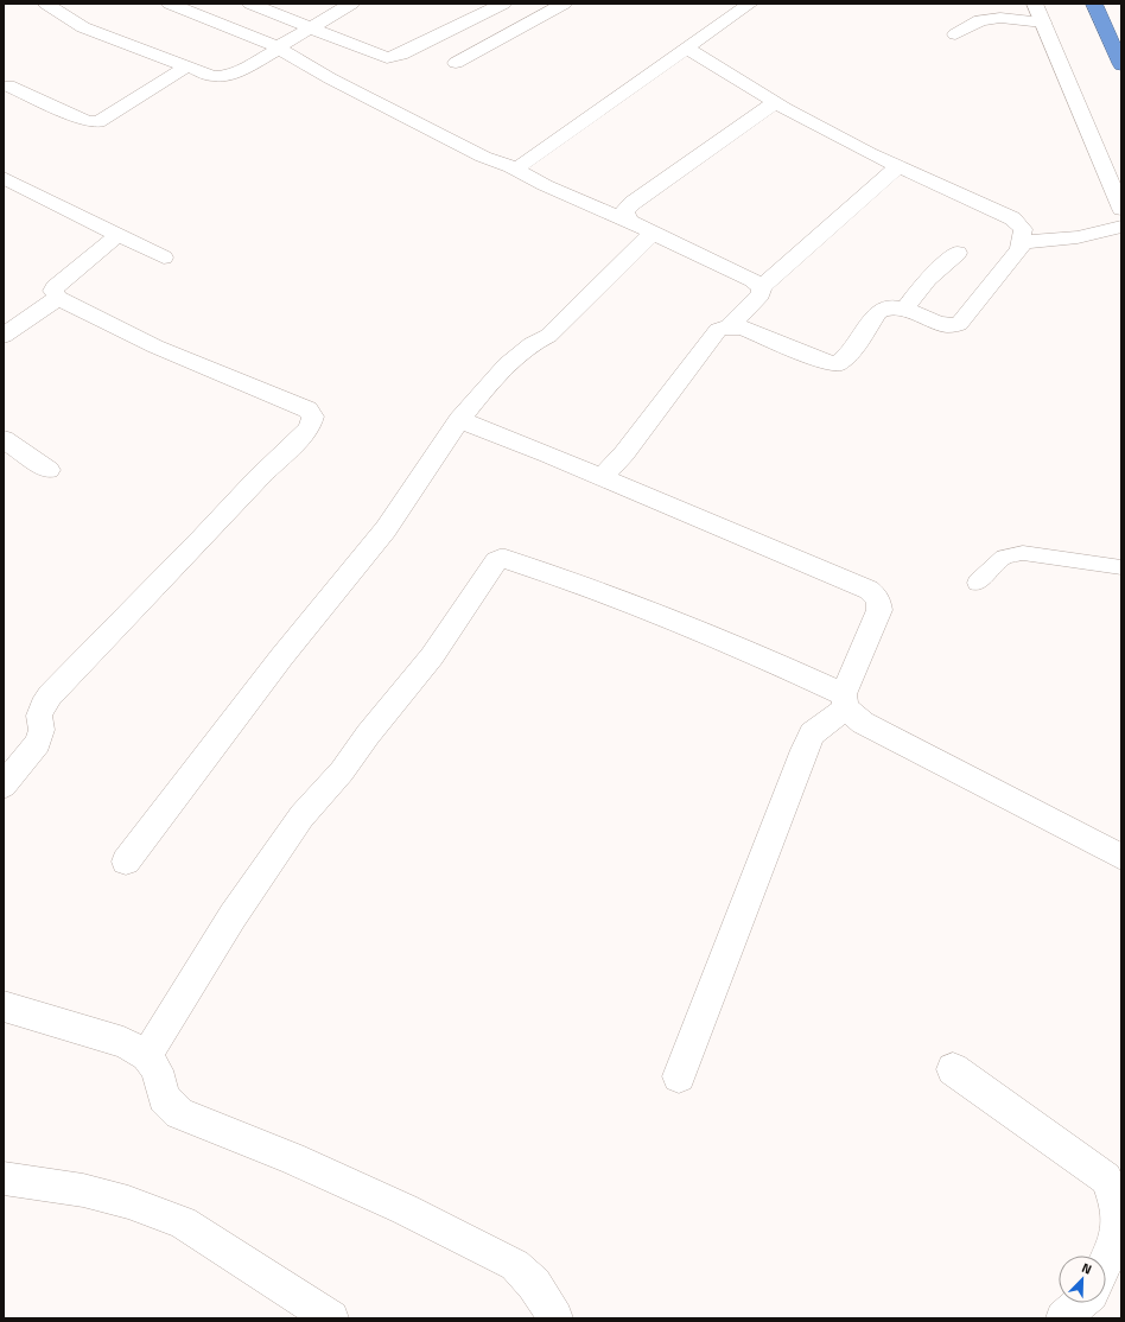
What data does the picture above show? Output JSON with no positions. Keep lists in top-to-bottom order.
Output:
{
  "north": "top right"
}
